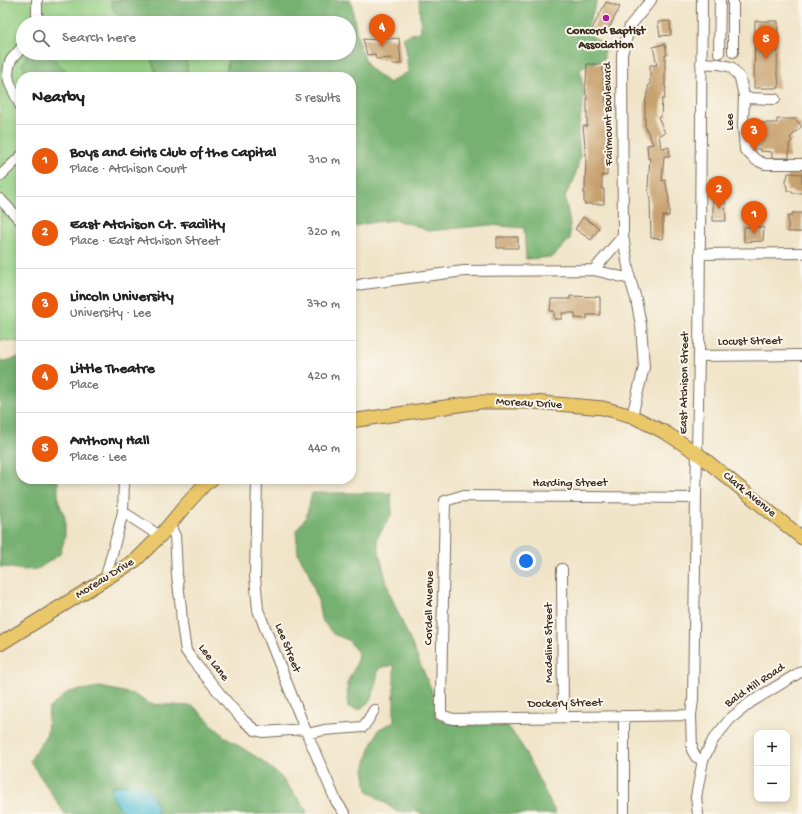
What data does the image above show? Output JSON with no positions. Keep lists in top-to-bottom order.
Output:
{
  "streets": {
    "main road": ["Moreau Drive", "Clark Avenue"],
    "street": [
      "Fairmount Boulevard",
      "Lee",
      "Locust Street",
      "East Atchison Street",
      "Harding Street",
      "Cordell Avenue",
      "Madeline Street",
      "Lee Street",
      "Lee Lane",
      "Bald Hill Road",
      "Dockery Street"
    ]
  },
  "crossings": [
    ["Fairmount Boulevard", "Moreau Drive"],
    ["Lee", "East Atchison Street"],
    ["Locust Street", "East Atchison Street"],
    ["East Atchison Street", "Moreau Drive"],
    ["East Atchison Street", "Harding Street"],
    ["East Atchison Street", "Clark Avenue"],
    ["East Atchison Street", "Bald Hill Road"],
    ["East Atchison Street", "Dockery Street"],
    ["Moreau Drive", "Clark Avenue"],
    ["Moreau Drive", "Lee Lane"],
    ["Harding Street", "Cordell Avenue"],
    ["Cordell Avenue", "Dockery Street"],
    ["Madeline Street", "Dockery Street"],
    ["Lee Street", "Lee Lane"]
  ],
  "places": ["Concord Baptist Association"],
  "page": {
    "pins": [
      "4",
      "5",
      "3",
      "2",
      "1"
    ],
    "search": "Search here",
    "heading": ["Nearby", "5 results"],
    "list": [
      {
        "mark": "1",
        "name": "Boys and Girls Club of the Capital",
        "note": "Place · Atchison Court",
        "value": "310 m"
      },
      {
        "mark": "2",
        "name": "East Atchison Ct. Facility",
        "note": "Place · East Atchison Street",
        "value": "320 m"
      },
      {
        "mark": "3",
        "name": "Lincoln University",
        "note": "University · Lee",
        "value": "370 m"
      },
      {
        "mark": "4",
        "name": "Little Theatre",
        "note": "Place",
        "value": "420 m"
      },
      {
        "mark": "5",
        "name": "Anthony Hall",
        "note": "Place · Lee",
        "value": "440 m"
      }
    ],
    "map_buttons": ["+", "−"]
  }
}
